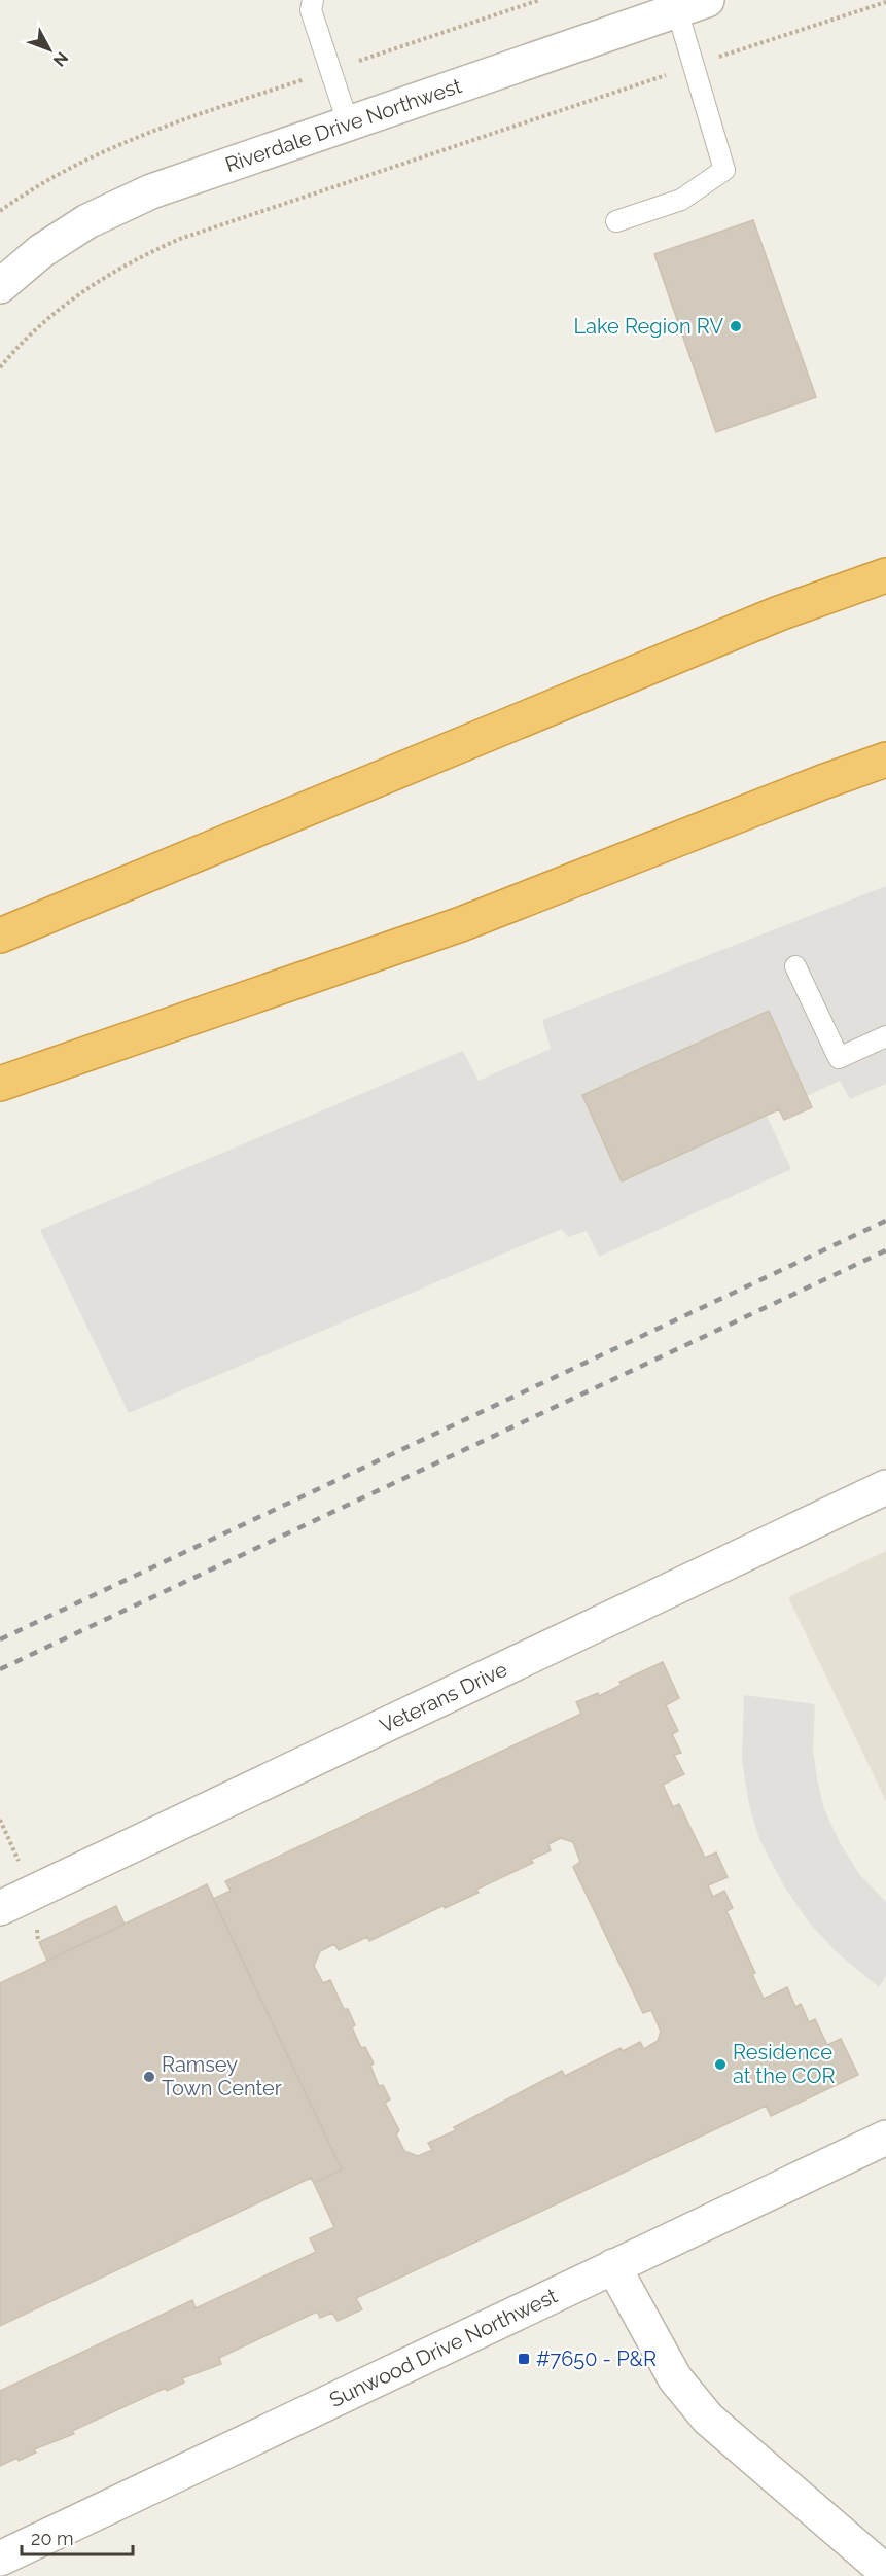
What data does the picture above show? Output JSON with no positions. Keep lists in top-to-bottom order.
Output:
{
  "streets": {
    "street": ["Riverdale Drive Northwest", "Veterans Drive", "Sunwood Drive Northwest"]
  },
  "places": {
    "other": ["Lake Region RV", "Residence at the COR", "Ramsey Town Center"],
    "transit": ["#7650 - P&R"]
  },
  "scale_bar": "20 m",
  "north": "bottom right"
}
